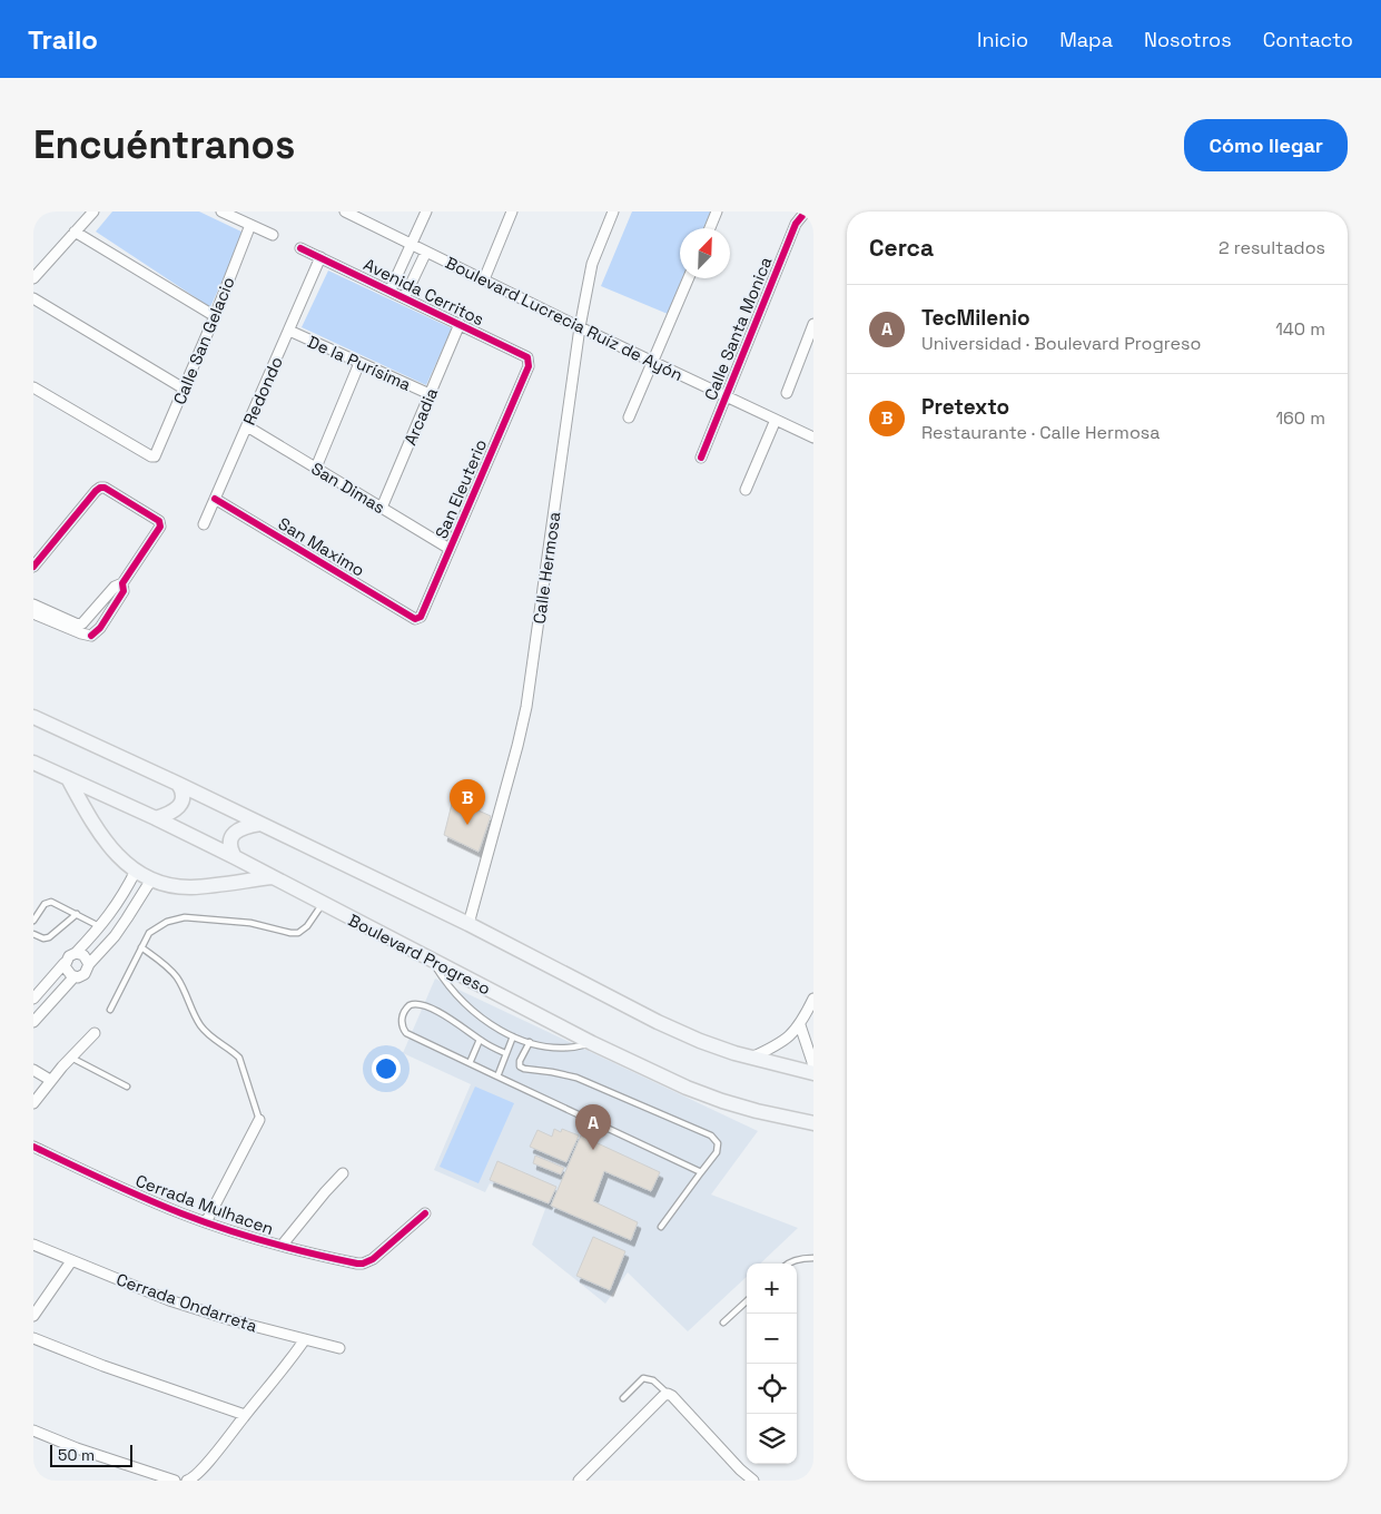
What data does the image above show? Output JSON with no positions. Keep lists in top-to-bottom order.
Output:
{
  "streets": {
    "main road": ["Boulevard Progreso"],
    "street": [
      "Avenida Cerritos",
      "Boulevard Lucrecia Ruíz de Ayón",
      "Calle Santa Monica",
      "Calle San Gelacio",
      "De la Purísima",
      "Redondo",
      "Arcadia",
      "San Dimas",
      "San Eleuterio",
      "San Maximo",
      "Calle Hermosa",
      "Cerrada Mulhacen",
      "Cerrada Ondarreta"
    ]
  },
  "crossings": [
    ["Avenida Cerritos", "Redondo"],
    ["Avenida Cerritos", "Arcadia"],
    ["Avenida Cerritos", "San Eleuterio"],
    ["Boulevard Lucrecia Ruíz de Ayón", "Calle Santa Monica"],
    ["Boulevard Lucrecia Ruíz de Ayón", "Calle Hermosa"],
    ["De la Purísima", "Redondo"],
    ["De la Purísima", "Arcadia"],
    ["Redondo", "San Dimas"],
    ["Redondo", "San Maximo"],
    ["Arcadia", "San Dimas"],
    ["San Dimas", "San Eleuterio"],
    ["San Eleuterio", "San Maximo"]
  ],
  "scale_bar": "50 m",
  "north": "top right",
  "page": {
    "header": "Trailo",
    "nav": [
      "Inicio",
      "Mapa",
      "Nosotros",
      "Contacto"
    ],
    "buttons": "Cómo llegar",
    "title": "Encuéntranos",
    "heading": ["Cerca", "2 resultados"],
    "list": [
      {
        "mark": "A",
        "name": "TecMilenio",
        "note": "Universidad · Boulevard Progreso",
        "value": "140 m"
      },
      {
        "mark": "B",
        "name": "Pretexto",
        "note": "Restaurante · Calle Hermosa",
        "value": "160 m"
      }
    ],
    "pins": ["B", "A"],
    "map_buttons": ["+", "−"],
    "scale": "50 m"
  }
}
